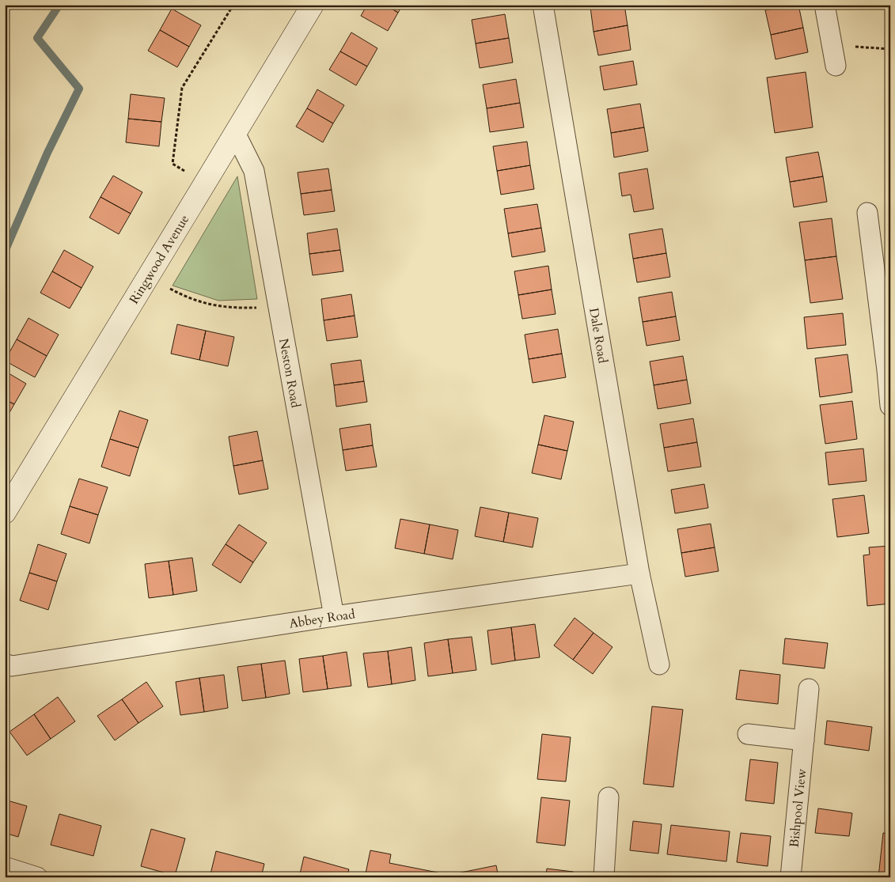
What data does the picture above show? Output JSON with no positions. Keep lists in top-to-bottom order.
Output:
{
  "streets": {
    "street": [
      "Ringwood Avenue",
      "Dale Road",
      "Neston Road",
      "Abbey Road",
      "Bishpool View"
    ]
  },
  "crossings": [
    ["Ringwood Avenue", "Neston Road"],
    ["Dale Road", "Abbey Road"],
    ["Neston Road", "Abbey Road"]
  ]
}
